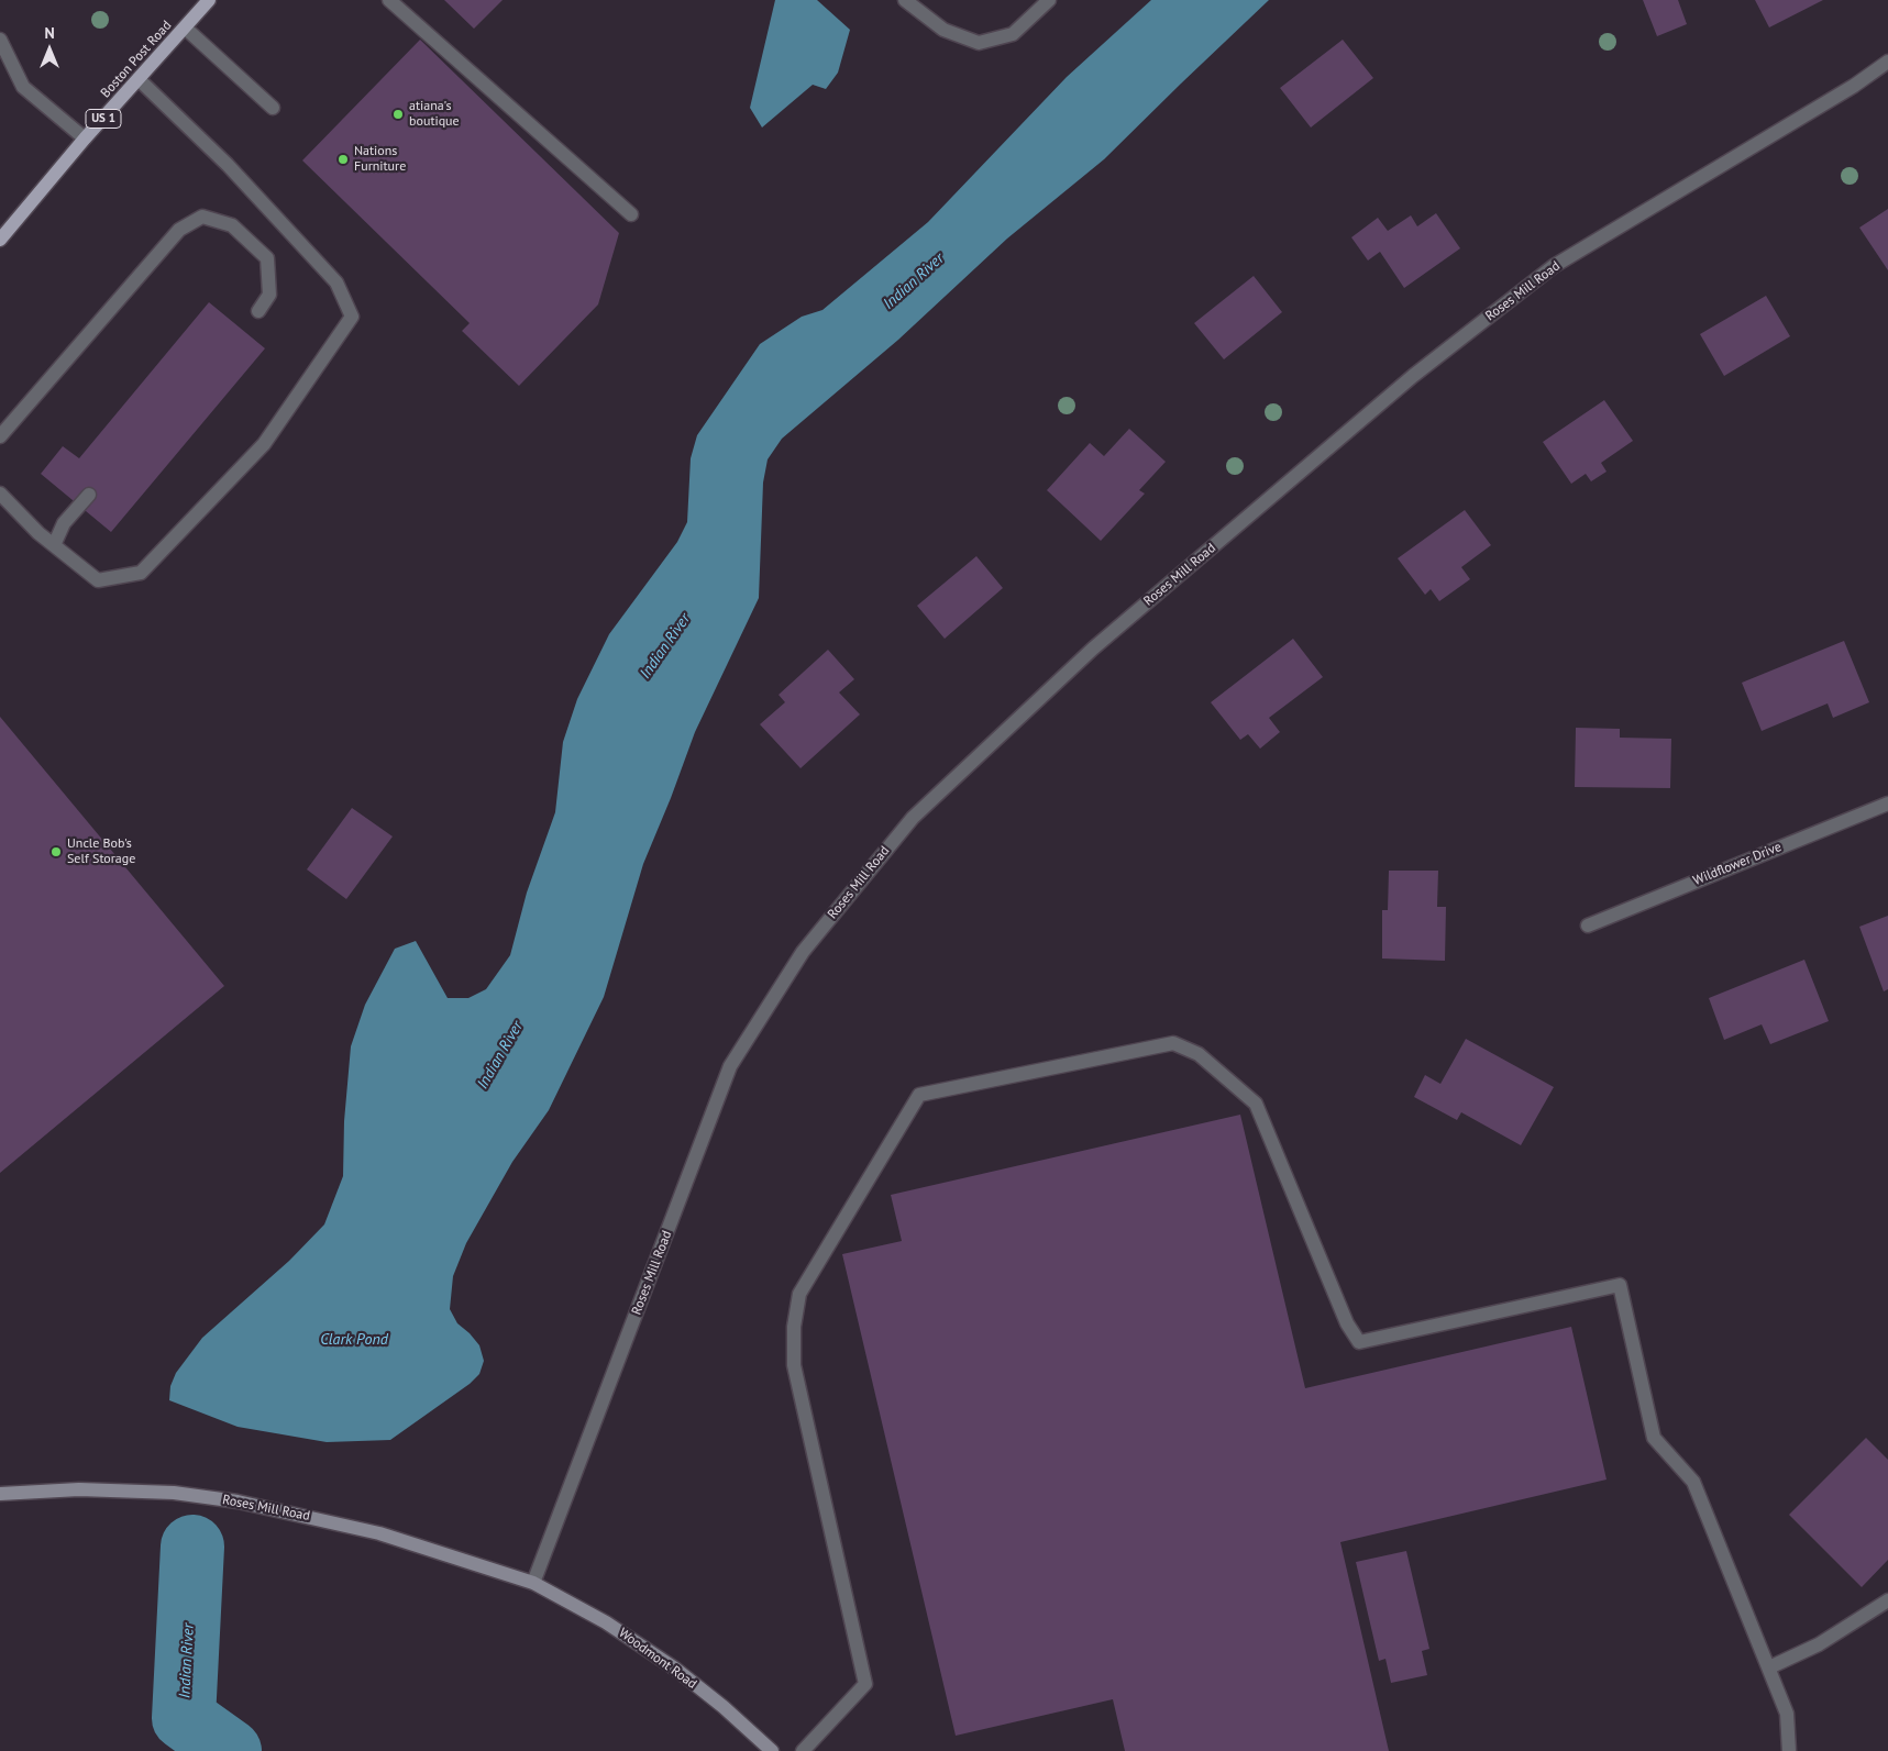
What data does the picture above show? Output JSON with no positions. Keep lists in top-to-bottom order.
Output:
{
  "streets": {
    "main road": [
      "Boston Post Road",
      "US 1",
      "Roses Mill Road",
      "Woodmont Road"
    ],
    "street": ["Wildflower Drive"]
  },
  "crossings": [
    ["Roses Mill Road", "Woodmont Road"]
  ],
  "water": ["Indian River", "Clark Pond"],
  "places": ["atiana's boutique", "Nations Furniture", "Uncle Bob's Self Storage"],
  "north": "top"
}
